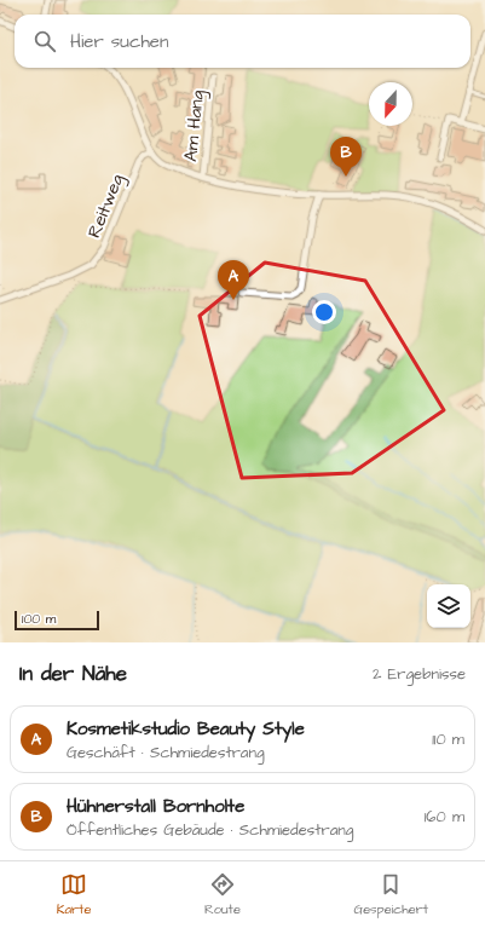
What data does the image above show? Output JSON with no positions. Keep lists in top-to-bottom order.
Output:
{
  "streets": {
    "street": ["Am Hang", "Reitweg"]
  },
  "scale_bar": "100 m",
  "north": "bottom",
  "page": {
    "search": "Hier suchen",
    "pins": ["B", "A"],
    "scale": "100 m",
    "heading": ["In der Nähe", "2 Ergebnisse"],
    "list": [
      {
        "mark": "A",
        "name": "Kosmetikstudio Beauty Style",
        "note": "Geschäft · Schmiedestrang",
        "value": "110 m"
      },
      {
        "mark": "B",
        "name": "Hühnerstall Bornholte",
        "note": "Öffentliches Gebäude · Schmiedestrang",
        "value": "160 m"
      }
    ],
    "nav": ["Karte", "Route", "Gespeichert"]
  }
}
